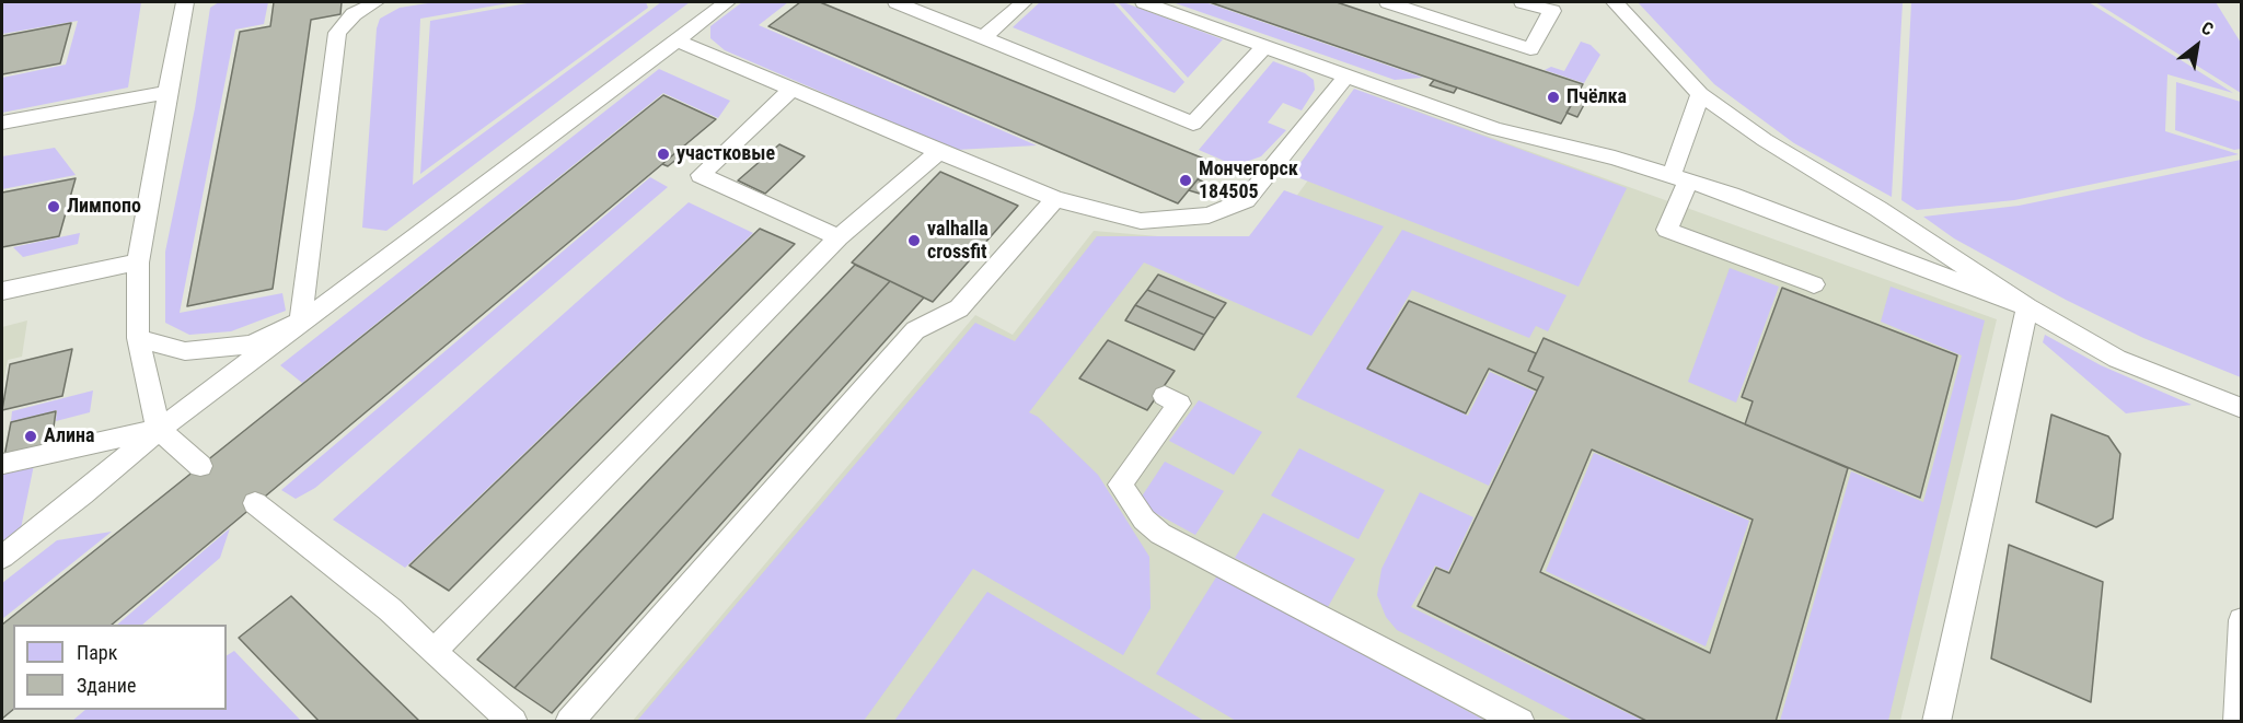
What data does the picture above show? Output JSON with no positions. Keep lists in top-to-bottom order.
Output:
{
  "places": [
    "Пчёлка",
    "участковые",
    "Мончегорск 184505",
    "Лимпопо",
    "valhalla crossfit",
    "Алина"
  ],
  "legend": ["Парк", "Здание"],
  "north": "top right"
}
